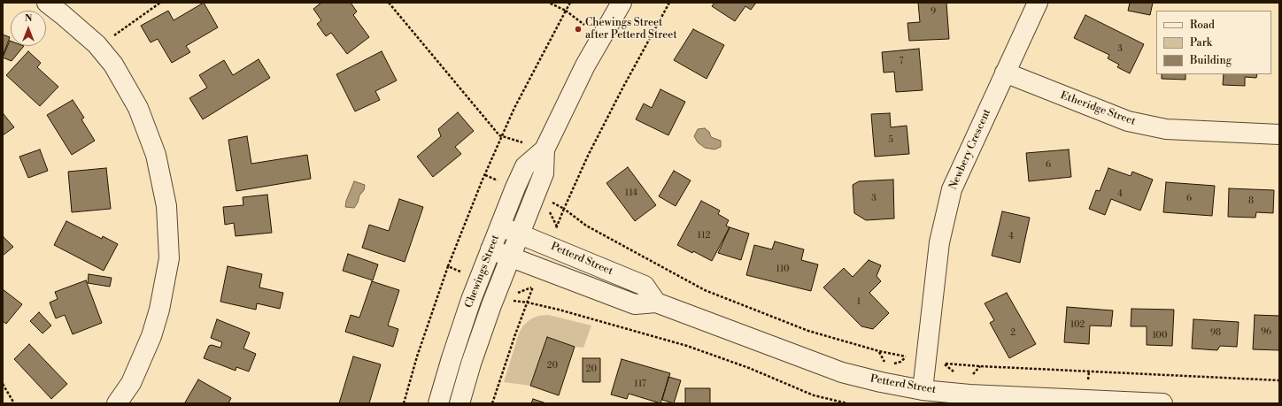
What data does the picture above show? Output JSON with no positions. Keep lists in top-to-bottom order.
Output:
{
  "streets": {
    "street": [
      "Etheridge Street",
      "Newbery Crescent",
      "Petterd Street",
      "Chewings Street"
    ]
  },
  "crossings": [
    ["Etheridge Street", "Newbery Crescent"],
    ["Newbery Crescent", "Petterd Street"],
    ["Petterd Street", "Chewings Street"]
  ],
  "places": ["Chewings Street after Petterd Street"],
  "house_numbers": [
    "9",
    "3",
    "7",
    "5",
    "6",
    "114",
    "4",
    "3",
    "6",
    "8",
    "112",
    "4",
    "110",
    "1",
    "102",
    "96",
    "2",
    "98",
    "100",
    "20",
    "20",
    "117"
  ],
  "legend": ["Road", "Park", "Building"],
  "north": "top"
}
